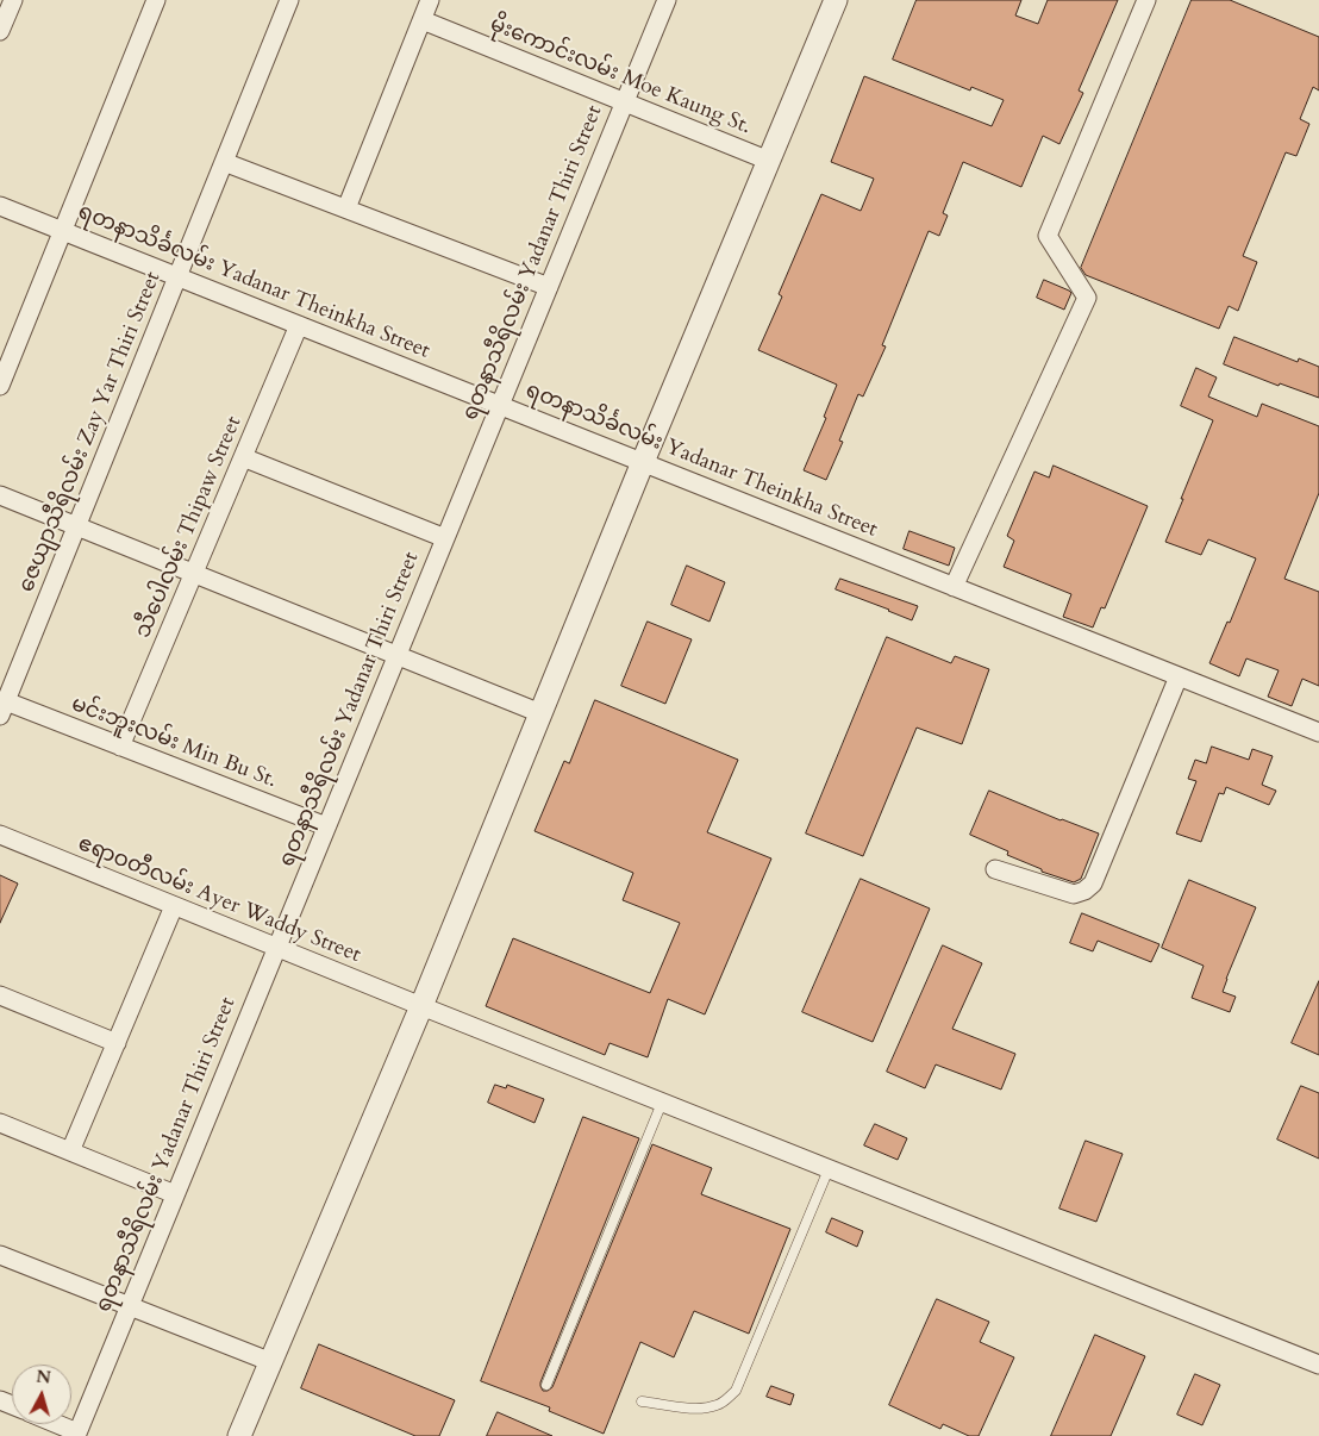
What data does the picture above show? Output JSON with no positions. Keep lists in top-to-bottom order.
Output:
{
  "streets": {
    "street": [
      "မိုးကောင်းလမ်း Moe Kaung St.",
      "ရတနာသီရိလမ်း Yadanar Thiri Street",
      "ရတနာသိင်္ခလမ်း Yadanar Theinkha Street",
      "ဇေယျာသီရိလမ်း Zay Yar Thiri Street",
      "သီပေါလမ်း Thipaw Street",
      "မင်းဘူးလမ်း Min Bu St.",
      "ဧရာဝတီလမ်း Ayer Waddy Street"
    ]
  },
  "crossings": [
    ["မိုးကောင်းလမ်း Moe Kaung St.", "ရတနာသီရိလမ်း Yadanar Thiri Street"],
    ["ရတနာသီရိလမ်း Yadanar Thiri Street", "ရတနာသိင်္ခလမ်း Yadanar Theinkha Street"],
    ["ရတနာသီရိလမ်း Yadanar Thiri Street", "မင်းဘူးလမ်း Min Bu St."],
    ["ရတနာသီရိလမ်း Yadanar Thiri Street", "ဧရာဝတီလမ်း Ayer Waddy Street"],
    ["ရတနာသိင်္ခလမ်း Yadanar Theinkha Street", "ဇေယျာသီရိလမ်း Zay Yar Thiri Street"],
    ["ရတနာသိင်္ခလမ်း Yadanar Theinkha Street", "သီပေါလမ်း Thipaw Street"],
    ["ဇေယျာသီရိလမ်း Zay Yar Thiri Street", "မင်းဘူးလမ်း Min Bu St."],
    ["သီပေါလမ်း Thipaw Street", "မင်းဘူးလမ်း Min Bu St."]
  ],
  "north": "top"
}
